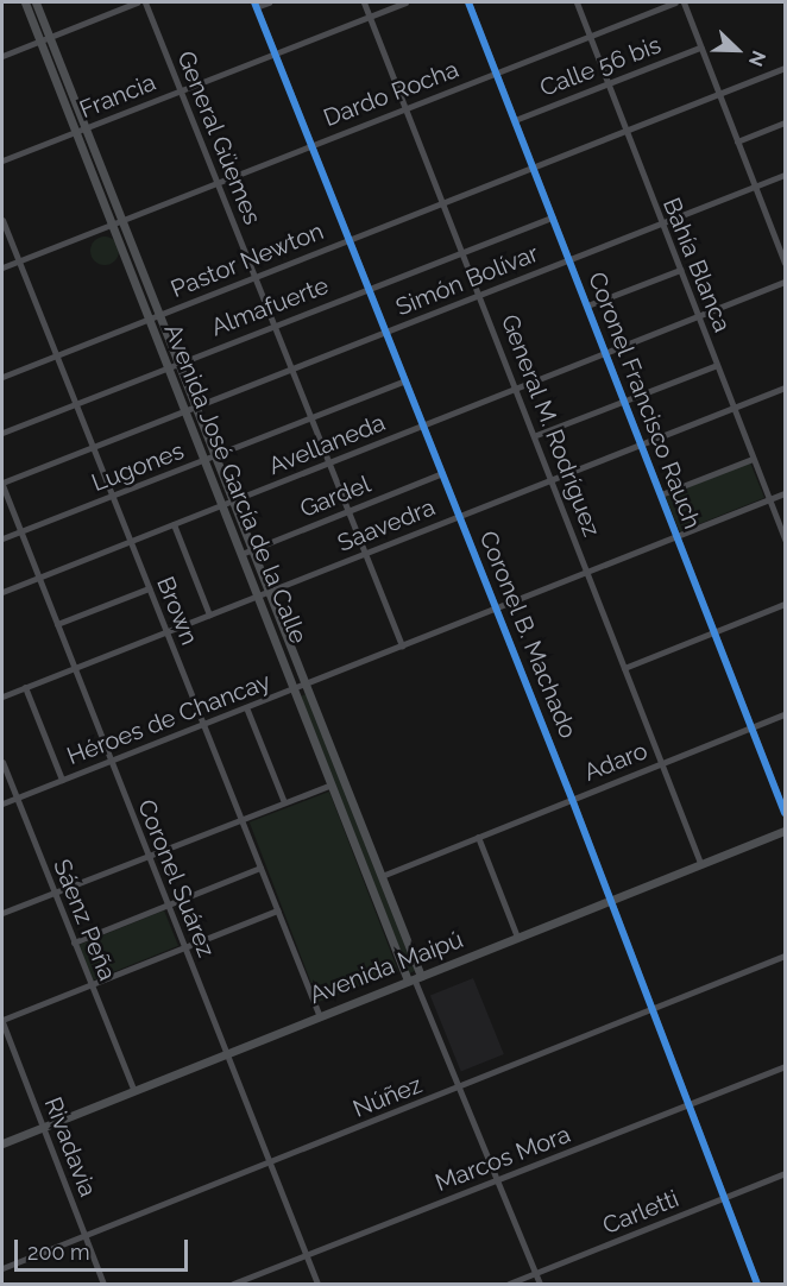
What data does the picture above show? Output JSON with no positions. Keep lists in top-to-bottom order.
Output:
{
  "streets": {
    "main road": ["Avenida José García de la Calle", "Avenida Maipú"],
    "street": [
      "Calle 56 bis",
      "Dardo Rocha",
      "Francia",
      "General Güemes",
      "Pastor Newton",
      "Bahía Blanca",
      "Simón Bolívar",
      "Almafuerte",
      "Coronel Francisco Rauch",
      "General M. Rodríguez",
      "Avellaneda",
      "Lugones",
      "Gardel",
      "Saavedra",
      "Brown",
      "Coronel B. Machado",
      "Héroes de Chancay",
      "Adaro",
      "Coronel Suárez",
      "Sáenz Peña",
      "Núñez",
      "Rivadavia",
      "Marcos Mora",
      "Carletti"
    ]
  },
  "crossings": [
    ["Calle 56 bis", "Bahía Blanca"],
    ["Calle 56 bis", "Coronel Francisco Rauch"],
    ["Dardo Rocha", "General Güemes"],
    ["Dardo Rocha", "Bahía Blanca"],
    ["Dardo Rocha", "Coronel Francisco Rauch"],
    ["Dardo Rocha", "General M. Rodríguez"],
    ["Dardo Rocha", "Avenida José García de la Calle"],
    ["Dardo Rocha", "Brown"],
    ["Dardo Rocha", "Coronel B. Machado"],
    ["Francia", "General Güemes"],
    ["Francia", "General M. Rodríguez"],
    ["Francia", "Avenida José García de la Calle"],
    ["Francia", "Coronel B. Machado"],
    ["General Güemes", "Pastor Newton"],
    ["General Güemes", "Simón Bolívar"],
    ["General Güemes", "Almafuerte"],
    ["General Güemes", "Avellaneda"],
    ["General Güemes", "Lugones"],
    ["General Güemes", "Gardel"],
    ["General Güemes", "Saavedra"],
    ["General Güemes", "Héroes de Chancay"],
    ["Pastor Newton", "Bahía Blanca"],
    ["Pastor Newton", "Coronel Francisco Rauch"],
    ["Pastor Newton", "General M. Rodríguez"],
    ["Pastor Newton", "Avenida José García de la Calle"],
    ["Pastor Newton", "Brown"],
    ["Pastor Newton", "Coronel B. Machado"],
    ["Bahía Blanca", "Simón Bolívar"],
    ["Bahía Blanca", "Avellaneda"],
    ["Bahía Blanca", "Saavedra"],
    ["Bahía Blanca", "Héroes de Chancay"],
    ["Simón Bolívar", "Coronel Francisco Rauch"],
    ["Simón Bolívar", "General M. Rodríguez"],
    ["Simón Bolívar", "Avenida José García de la Calle"],
    ["Simón Bolívar", "Brown"],
    ["Simón Bolívar", "Coronel B. Machado"],
    ["Simón Bolívar", "Coronel Suárez"],
    ["Almafuerte", "Coronel Francisco Rauch"],
    ["Almafuerte", "General M. Rodríguez"],
    ["Almafuerte", "Avenida José García de la Calle"],
    ["Almafuerte", "Brown"],
    ["Almafuerte", "Coronel B. Machado"],
    ["Coronel Francisco Rauch", "Avellaneda"],
    ["Coronel Francisco Rauch", "Saavedra"],
    ["Coronel Francisco Rauch", "Héroes de Chancay"],
    ["Coronel Francisco Rauch", "Adaro"],
    ["General M. Rodríguez", "Avellaneda"],
    ["General M. Rodríguez", "Saavedra"],
    ["General M. Rodríguez", "Héroes de Chancay"],
    ["General M. Rodríguez", "Adaro"],
    ["General M. Rodríguez", "Avenida Maipú"],
    ["Avellaneda", "Avenida José García de la Calle"],
    ["Avellaneda", "Brown"],
    ["Avellaneda", "Coronel B. Machado"],
    ["Avellaneda", "Coronel Suárez"],
    ["Lugones", "Avenida José García de la Calle"],
    ["Lugones", "Brown"],
    ["Lugones", "Coronel B. Machado"],
    ["Lugones", "Coronel Suárez"],
    ["Avenida José García de la Calle", "Gardel"],
    ["Avenida José García de la Calle", "Saavedra"],
    ["Avenida José García de la Calle", "Héroes de Chancay"],
    ["Avenida José García de la Calle", "Adaro"],
    ["Avenida José García de la Calle", "Avenida Maipú"],
    ["Avenida José García de la Calle", "Núñez"],
    ["Avenida José García de la Calle", "Marcos Mora"],
    ["Avenida José García de la Calle", "Carletti"],
    ["Gardel", "Coronel B. Machado"],
    ["Saavedra", "Brown"],
    ["Saavedra", "Coronel B. Machado"],
    ["Saavedra", "Coronel Suárez"],
    ["Brown", "Héroes de Chancay"],
    ["Brown", "Avenida Maipú"],
    ["Coronel B. Machado", "Héroes de Chancay"],
    ["Coronel B. Machado", "Adaro"],
    ["Coronel B. Machado", "Avenida Maipú"],
    ["Coronel B. Machado", "Núñez"],
    ["Coronel B. Machado", "Marcos Mora"],
    ["Coronel B. Machado", "Carletti"],
    ["Héroes de Chancay", "Coronel Suárez"],
    ["Héroes de Chancay", "Sáenz Peña"],
    ["Coronel Suárez", "Avenida Maipú"],
    ["Coronel Suárez", "Núñez"],
    ["Coronel Suárez", "Marcos Mora"],
    ["Sáenz Peña", "Avenida Maipú"],
    ["Avenida Maipú", "Rivadavia"],
    ["Núñez", "Rivadavia"]
  ],
  "scale_bar": "200 m",
  "north": "bottom right"
}
